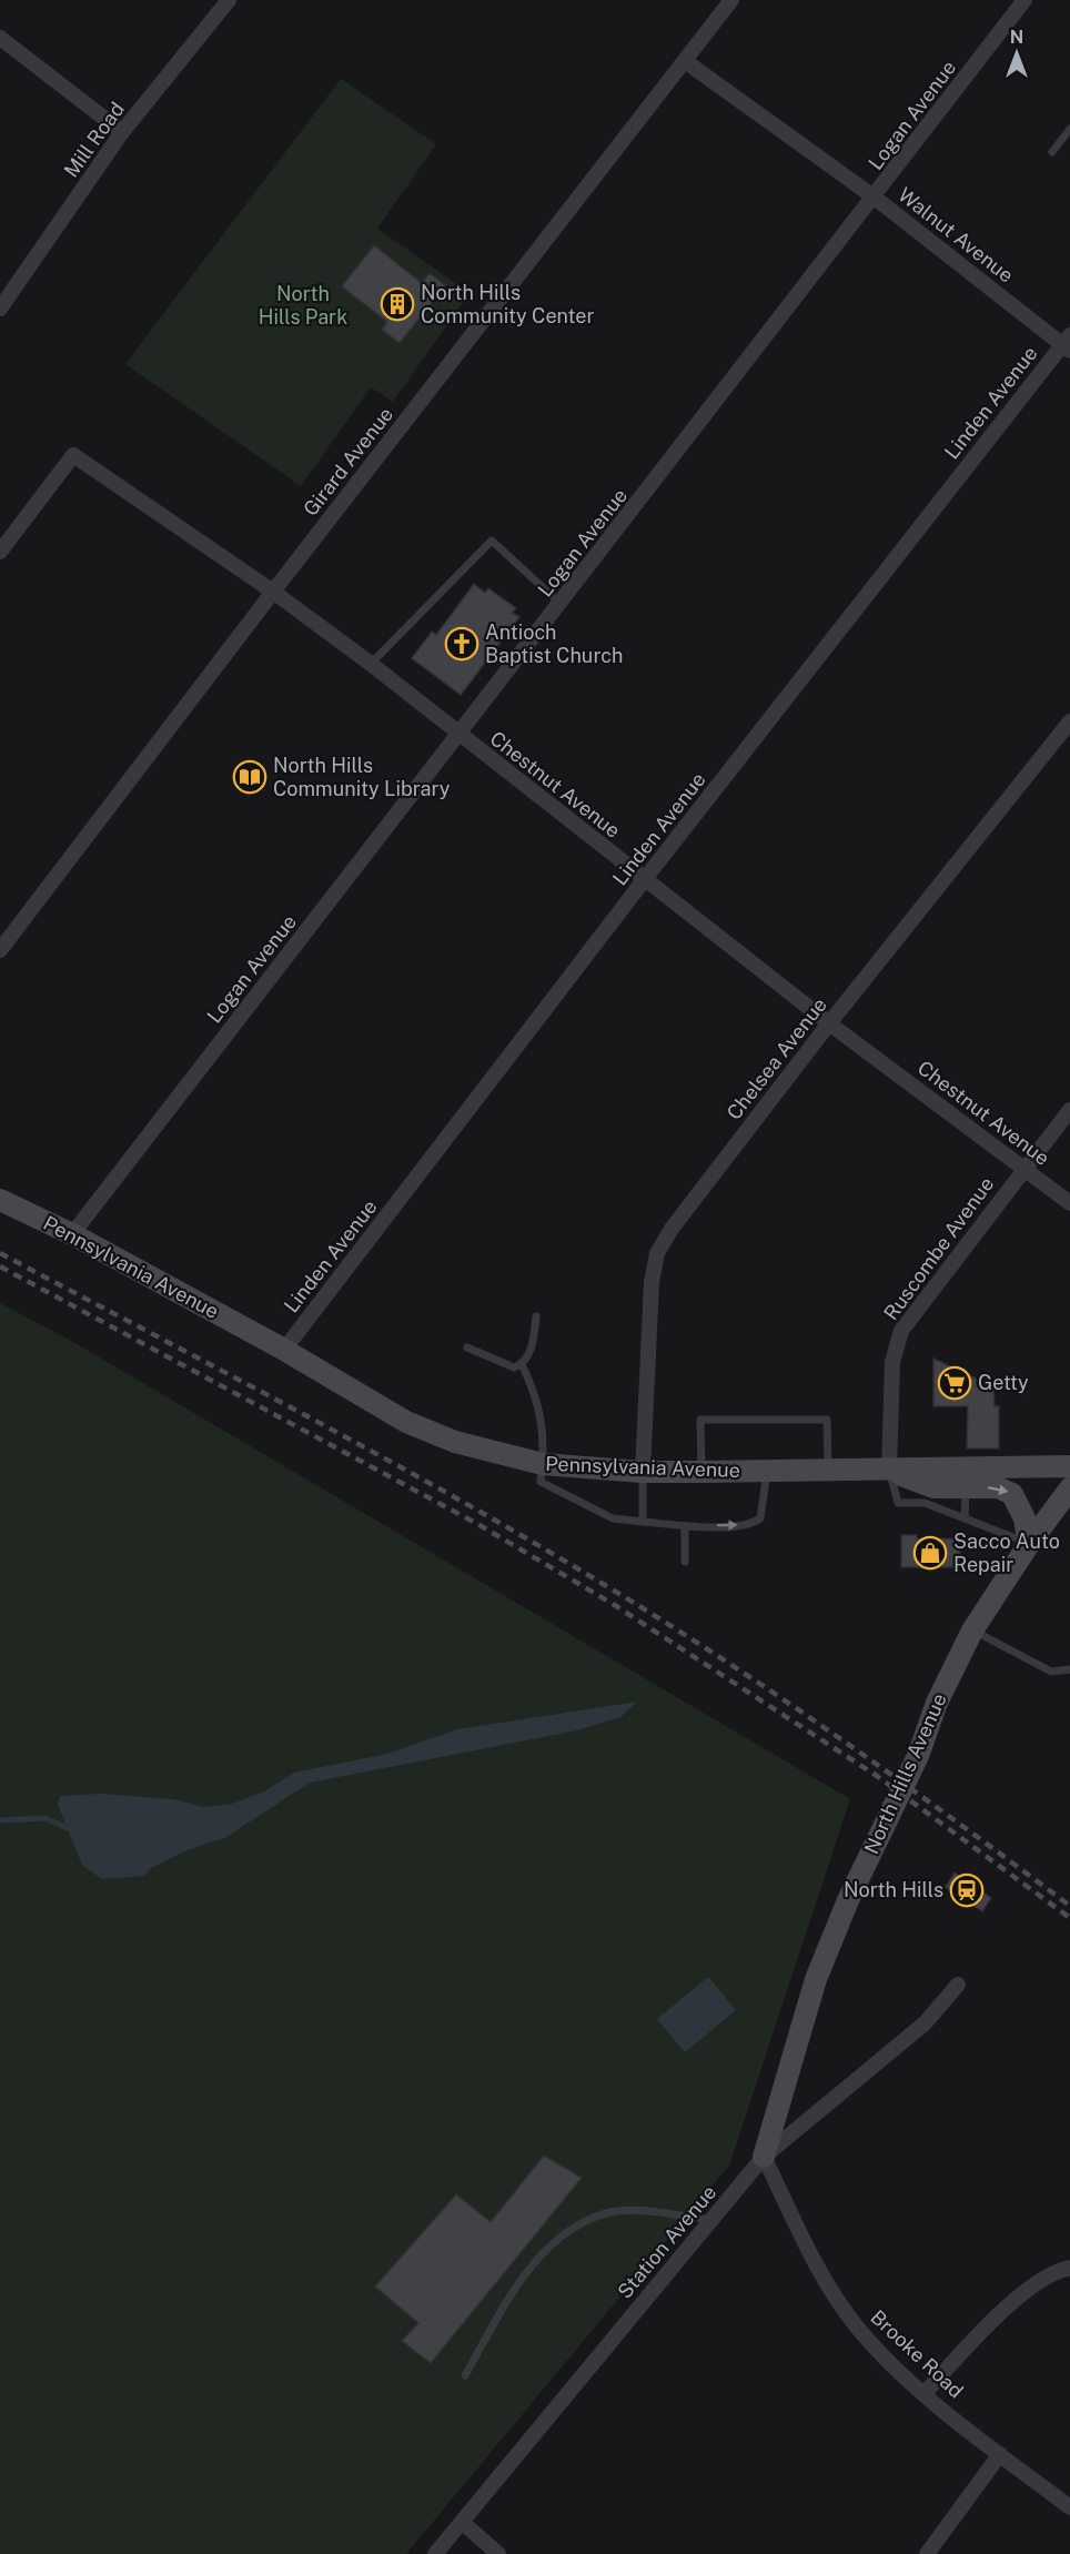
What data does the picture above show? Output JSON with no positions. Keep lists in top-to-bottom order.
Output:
{
  "streets": {
    "main road": ["Pennsylvania Avenue", "North Hills Avenue"],
    "street": [
      "Logan Avenue",
      "Mill Road",
      "Walnut Avenue",
      "Linden Avenue",
      "Girard Avenue",
      "Chestnut Avenue",
      "Chelsea Avenue",
      "Ruscombe Avenue",
      "Station Avenue",
      "Brooke Road"
    ]
  },
  "crossings": [
    ["Logan Avenue", "Walnut Avenue"],
    ["Logan Avenue", "Chestnut Avenue"],
    ["Logan Avenue", "Pennsylvania Avenue"],
    ["Walnut Avenue", "Linden Avenue"],
    ["Walnut Avenue", "Girard Avenue"],
    ["Linden Avenue", "Chestnut Avenue"],
    ["Linden Avenue", "Pennsylvania Avenue"],
    ["Girard Avenue", "Chestnut Avenue"],
    ["Chestnut Avenue", "Chelsea Avenue"],
    ["Chestnut Avenue", "Ruscombe Avenue"],
    ["Chelsea Avenue", "Pennsylvania Avenue"],
    ["Ruscombe Avenue", "Pennsylvania Avenue"],
    ["North Hills Avenue", "Station Avenue"],
    ["North Hills Avenue", "Brooke Road"],
    ["Station Avenue", "Brooke Road"]
  ],
  "parks": ["North Hills Park"],
  "places": {
    "building": ["North Hills Community Center"],
    "church": ["Antioch Baptist Church"],
    "library": ["North Hills Community Library"],
    "supermarket": ["Getty"],
    "shop": ["Sacco Auto Repair"],
    "station": ["North Hills"]
  },
  "north": "top"
}
